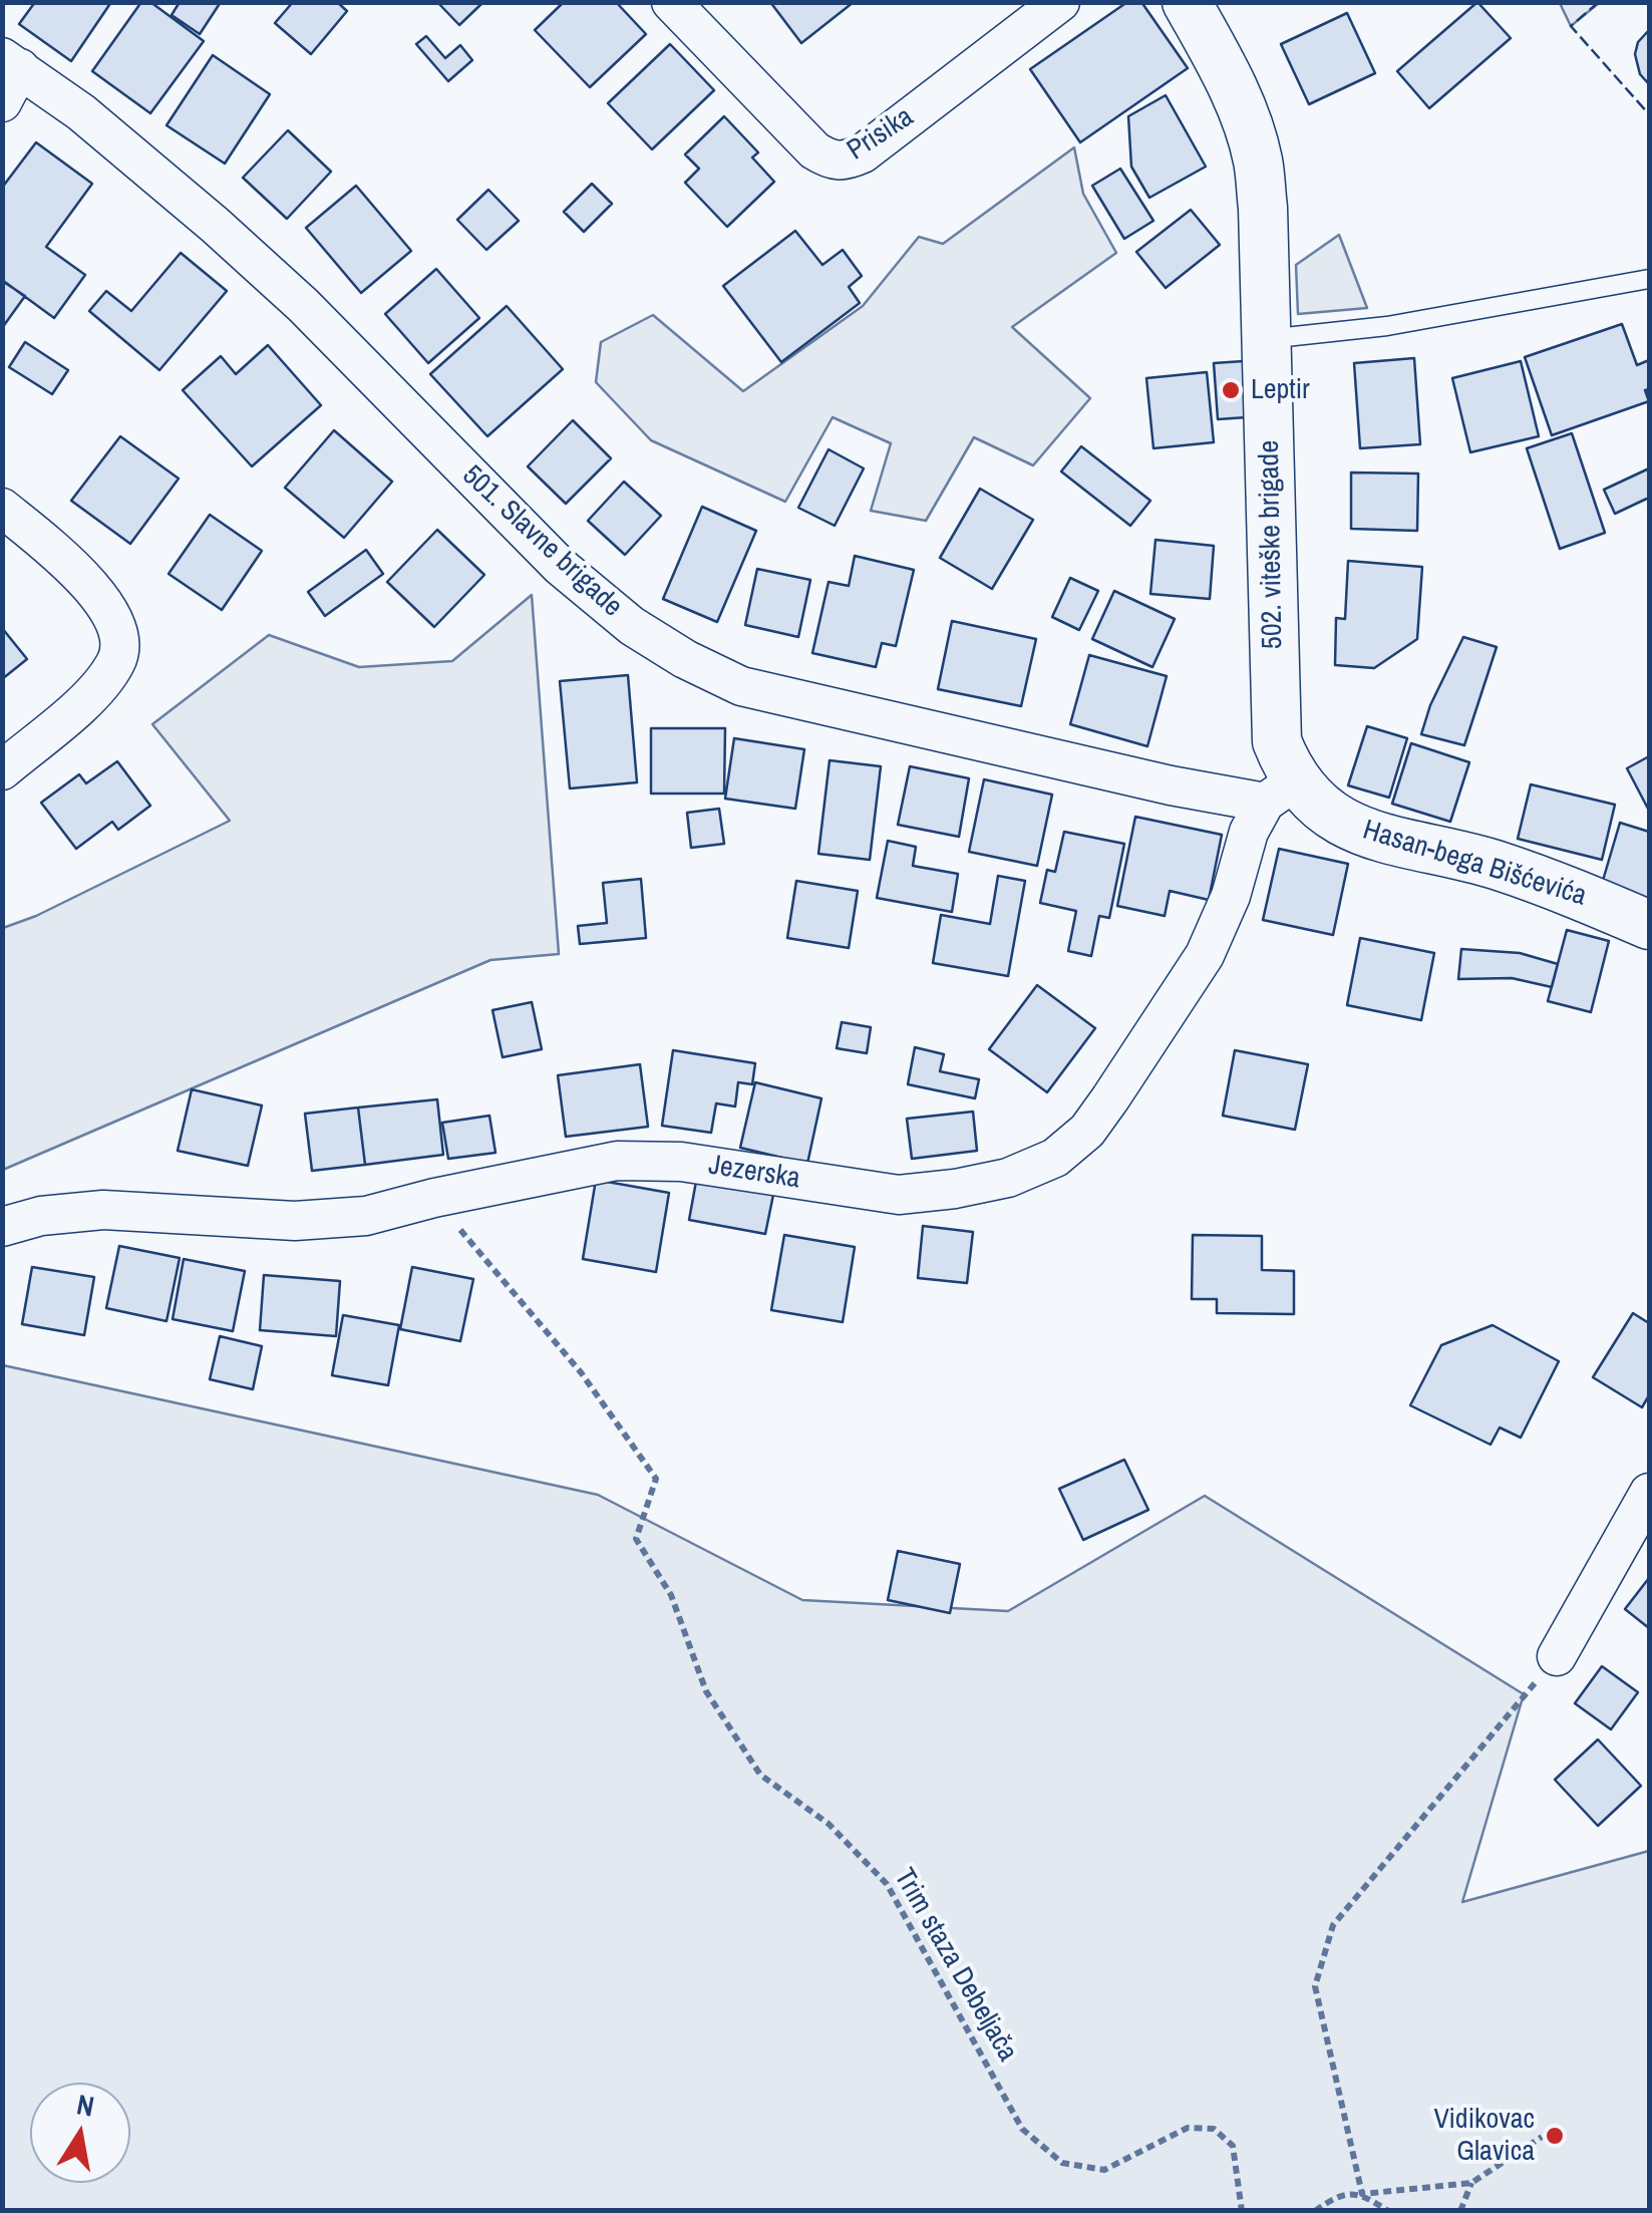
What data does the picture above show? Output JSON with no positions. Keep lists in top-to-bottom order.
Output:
{
  "streets": {
    "street": [
      "Prisika",
      "501. Slavne brigade",
      "502. viteške brigade",
      "Hasan-bega Bišćevića",
      "Jezerska"
    ],
    "path": ["Trim staza Debeljača"]
  },
  "crossings": [
    ["501. Slavne brigade", "502. viteške brigade"],
    ["501. Slavne brigade", "Hasan-bega Bišćevića"],
    ["501. Slavne brigade", "Jezerska"],
    ["502. viteške brigade", "Hasan-bega Bišćevića"],
    ["502. viteške brigade", "Jezerska"],
    ["Hasan-bega Bišćevića", "Jezerska"],
    ["Jezerska", "Trim staza Debeljača"]
  ],
  "places": ["Leptir", "Vidikovac Glavica"],
  "north": "top"
}
